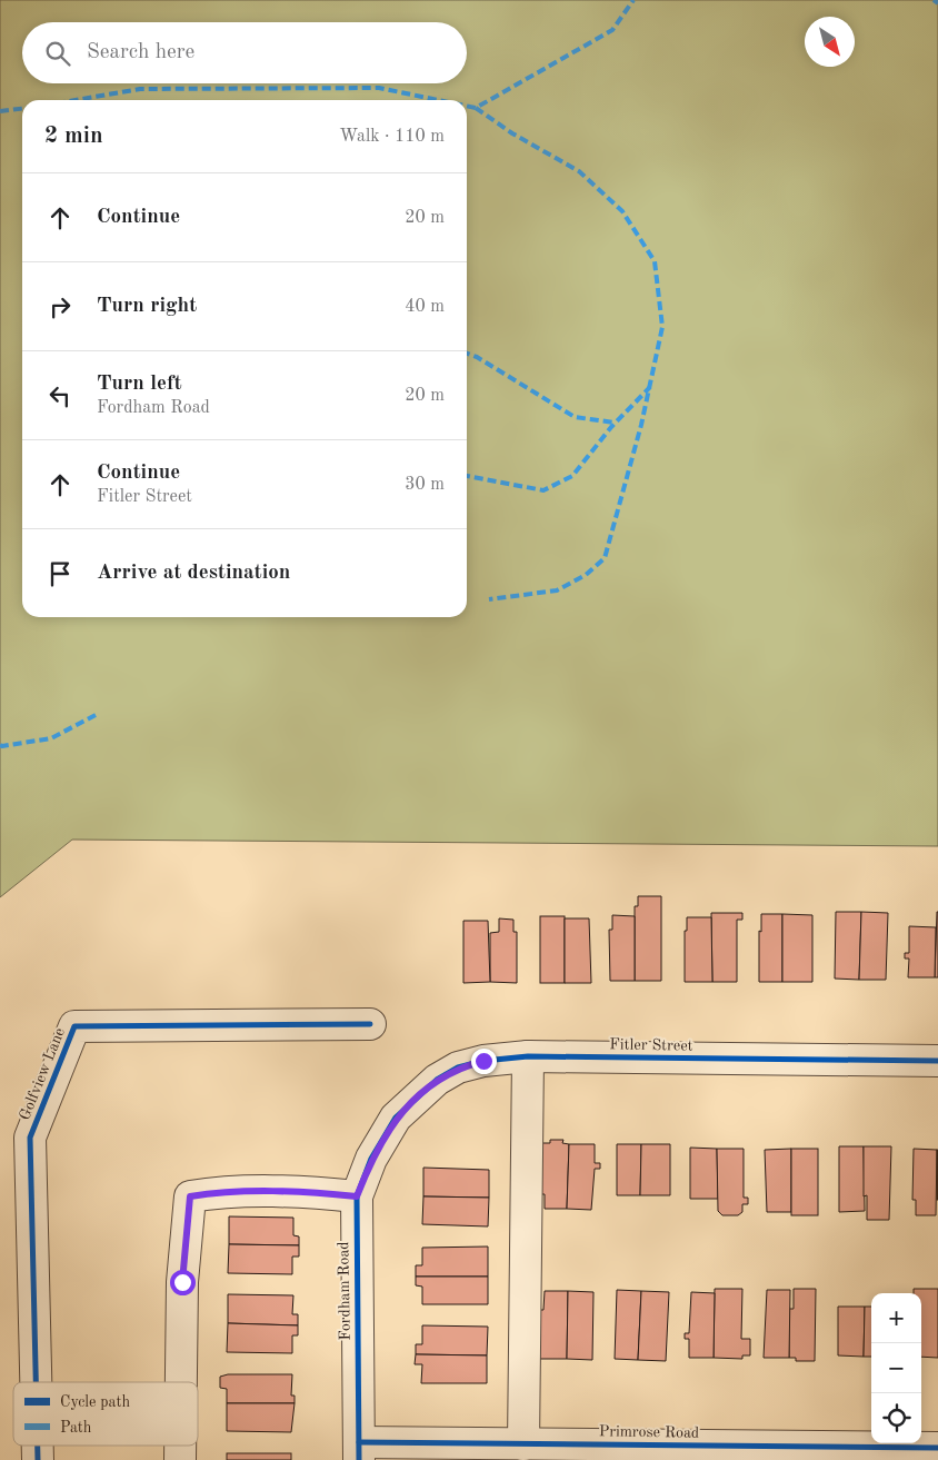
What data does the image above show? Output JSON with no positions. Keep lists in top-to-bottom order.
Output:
{
  "streets": {
    "street": [
      "Fitler Street",
      "Golfview Lane",
      "Fordham Road",
      "Primrose Road"
    ]
  },
  "crossings": [
    ["Fitler Street", "Fordham Road"],
    ["Fordham Road", "Primrose Road"]
  ],
  "legend": ["Cycle path", "Path"],
  "north": "bottom right",
  "page": {
    "search": "Search here",
    "heading": ["2 min", "Walk · 110 m"],
    "list": [
      ["Continue", "20 m"],
      ["Turn right", "40 m"],
      ["Turn left", "Fordham Road", "20 m"],
      ["Continue", "Fitler Street", "30 m"],
      "Arrive at destination"
    ],
    "map_buttons": ["+", "−"]
  }
}
